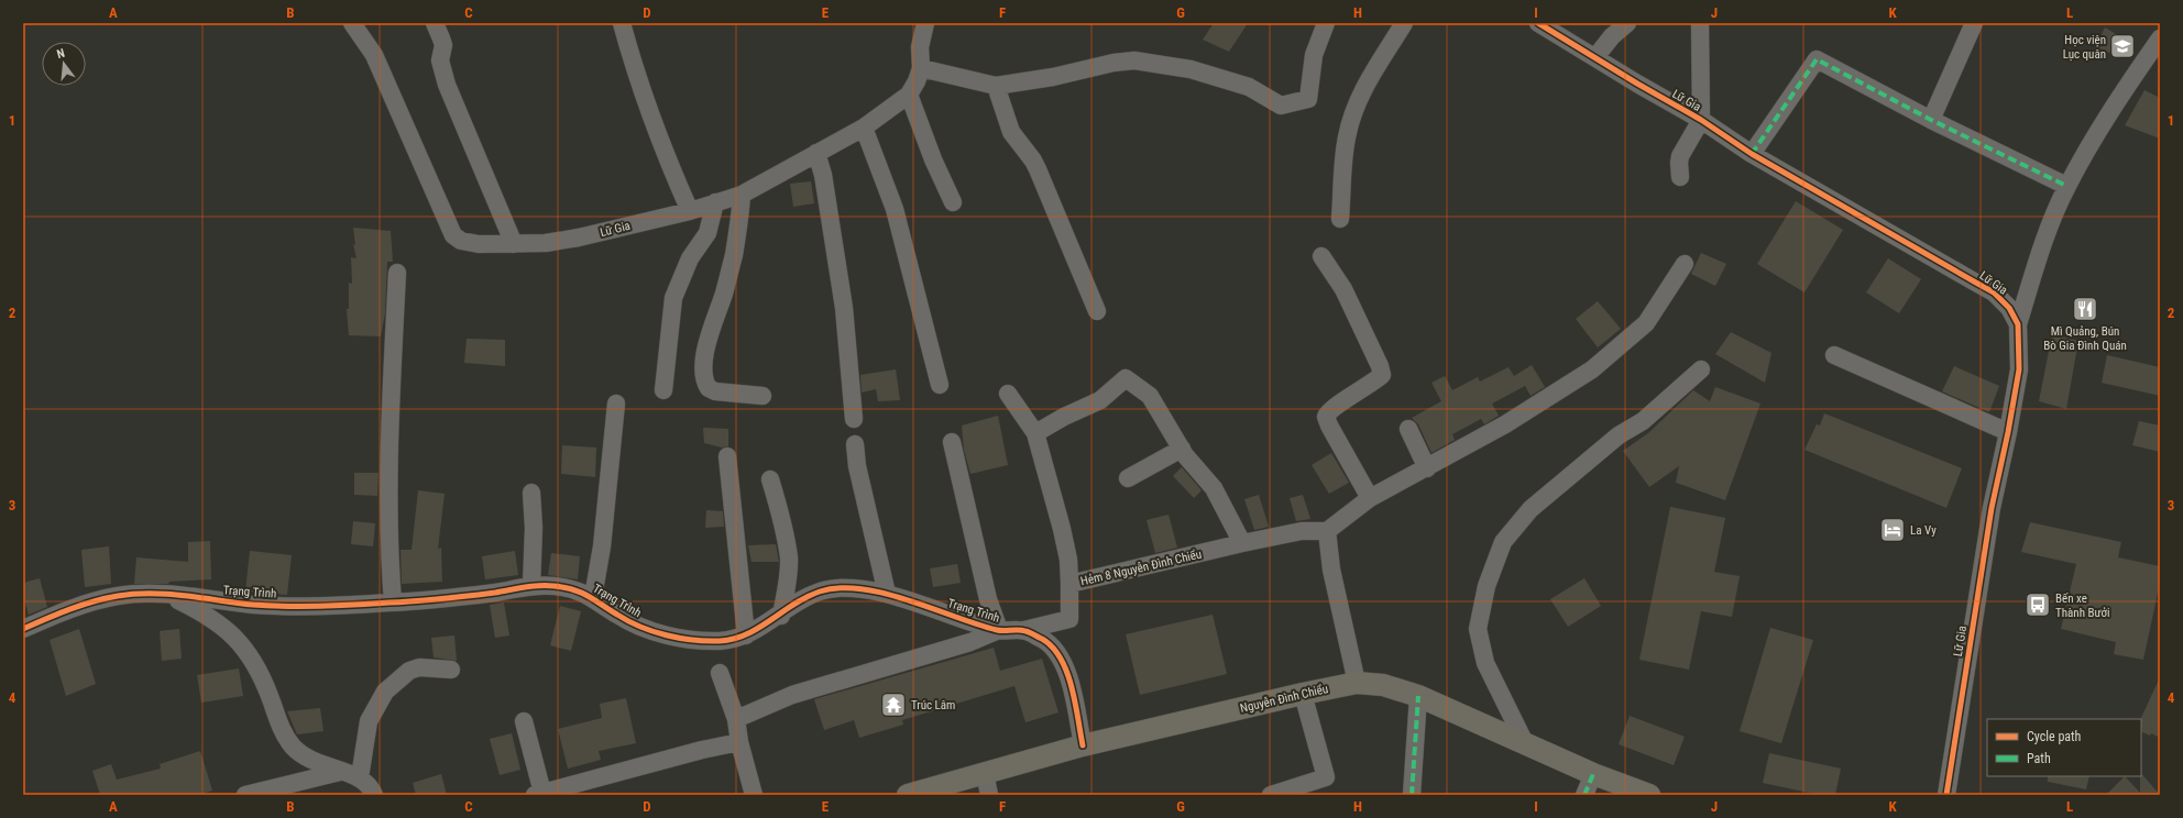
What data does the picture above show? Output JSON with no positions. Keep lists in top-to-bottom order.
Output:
{
  "streets": {
    "main road": ["Nguyễn Đình Chiểu"],
    "street": ["Lữ Gia", "Hẻm 8 Nguyễn Đình Chiểu", "Trạng Trình"]
  },
  "crossings": [
    ["Hẻm 8 Nguyễn Đình Chiểu", "Trạng Trình"],
    ["Trạng Trình", "Nguyễn Đình Chiểu"]
  ],
  "places": {
    "school or university": ["Học viện Lục quân"],
    "restaurant": ["Mì Quảng, Bún Bò Gia Đình Quán"],
    "hotel": ["La Vy"],
    "bus stop": ["Bến xe Thành Bưởi"],
    "temple": ["Trúc Lâm"]
  },
  "legend": ["Cycle path", "Path"],
  "north": "top",
  "grid": {
    "columns": [
      "A",
      "B",
      "C",
      "D",
      "E",
      "F",
      "G",
      "H",
      "I",
      "J",
      "K",
      "L"
    ],
    "rows": [
      "1",
      "2",
      "3",
      "4"
    ]
  }
}
